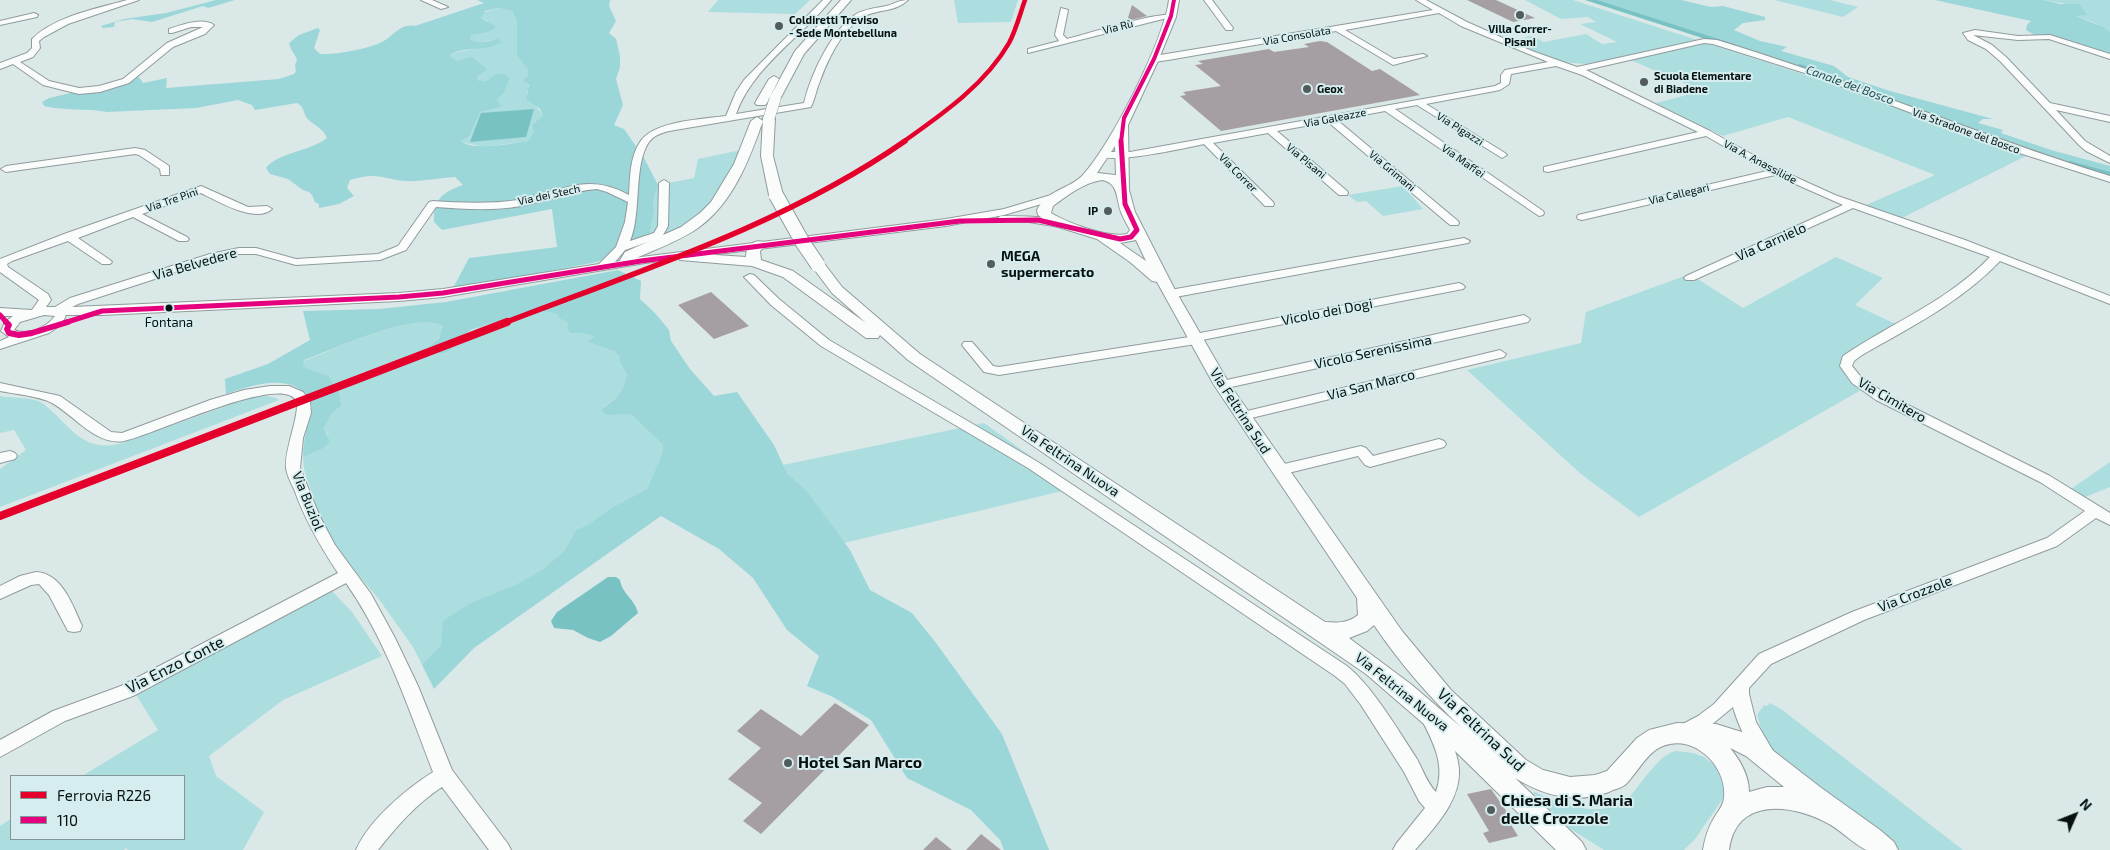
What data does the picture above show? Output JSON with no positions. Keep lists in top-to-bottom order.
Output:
{
  "streets": {
    "main road": ["Via Feltrina Sud", "Via Feltrina Nuova"],
    "street": [
      "Via Rù",
      "Via Consolata",
      "Via Galeazze",
      "Via Pigazzi",
      "Via Stradone del Bosco",
      "Via Pisani",
      "Via Maffei",
      "Via A. Anassilide",
      "Via Grimani",
      "Via Correr",
      "Via Callegari",
      "Via dei Stech",
      "Via Tre Pini",
      "Via Carnielo",
      "Via Belvedere",
      "Vicolo dei Dogi",
      "Vicolo Serenissima",
      "Via San Marco",
      "Via Cimitero",
      "Via Buziol",
      "Via Crozzole",
      "Via Enzo Conte"
    ]
  },
  "crossings": [
    ["Via Consolata", "Via A. Anassilide"],
    ["Via Galeazze", "Via Pigazzi"],
    ["Via Galeazze", "Via Pisani"],
    ["Via Galeazze", "Via Maffei"],
    ["Via Galeazze", "Via A. Anassilide"],
    ["Via Galeazze", "Via Grimani"],
    ["Via Galeazze", "Via Correr"],
    ["Via Stradone del Bosco", "Via A. Anassilide"],
    ["Via A. Anassilide", "Via Callegari"],
    ["Via A. Anassilide", "Via Carnielo"],
    ["Via A. Anassilide", "Via Cimitero"],
    ["Via dei Stech", "Via Belvedere"],
    ["Vicolo dei Dogi", "Via Feltrina Sud"],
    ["Vicolo Serenissima", "Via Feltrina Sud"],
    ["Via San Marco", "Via Feltrina Sud"],
    ["Via Cimitero", "Via Crozzole"],
    ["Via Feltrina Sud", "Via Crozzole"],
    ["Via Buziol", "Via Enzo Conte"]
  ],
  "water": ["Canale del Bosco"],
  "places": [
    "Villa Correr- Pisani",
    "Coldiretti Treviso - Sede Montebelluna",
    "Scuola Elementare di Biadene",
    "Geox",
    "IP",
    "MEGA supermercato",
    "Fontana",
    "Hotel San Marco",
    "Chiesa di S. Maria delle Crozzole"
  ],
  "lines": ["rail line R226", "transit line 110"],
  "legend": ["Ferrovia R226", "110"],
  "north": "top right"
}
